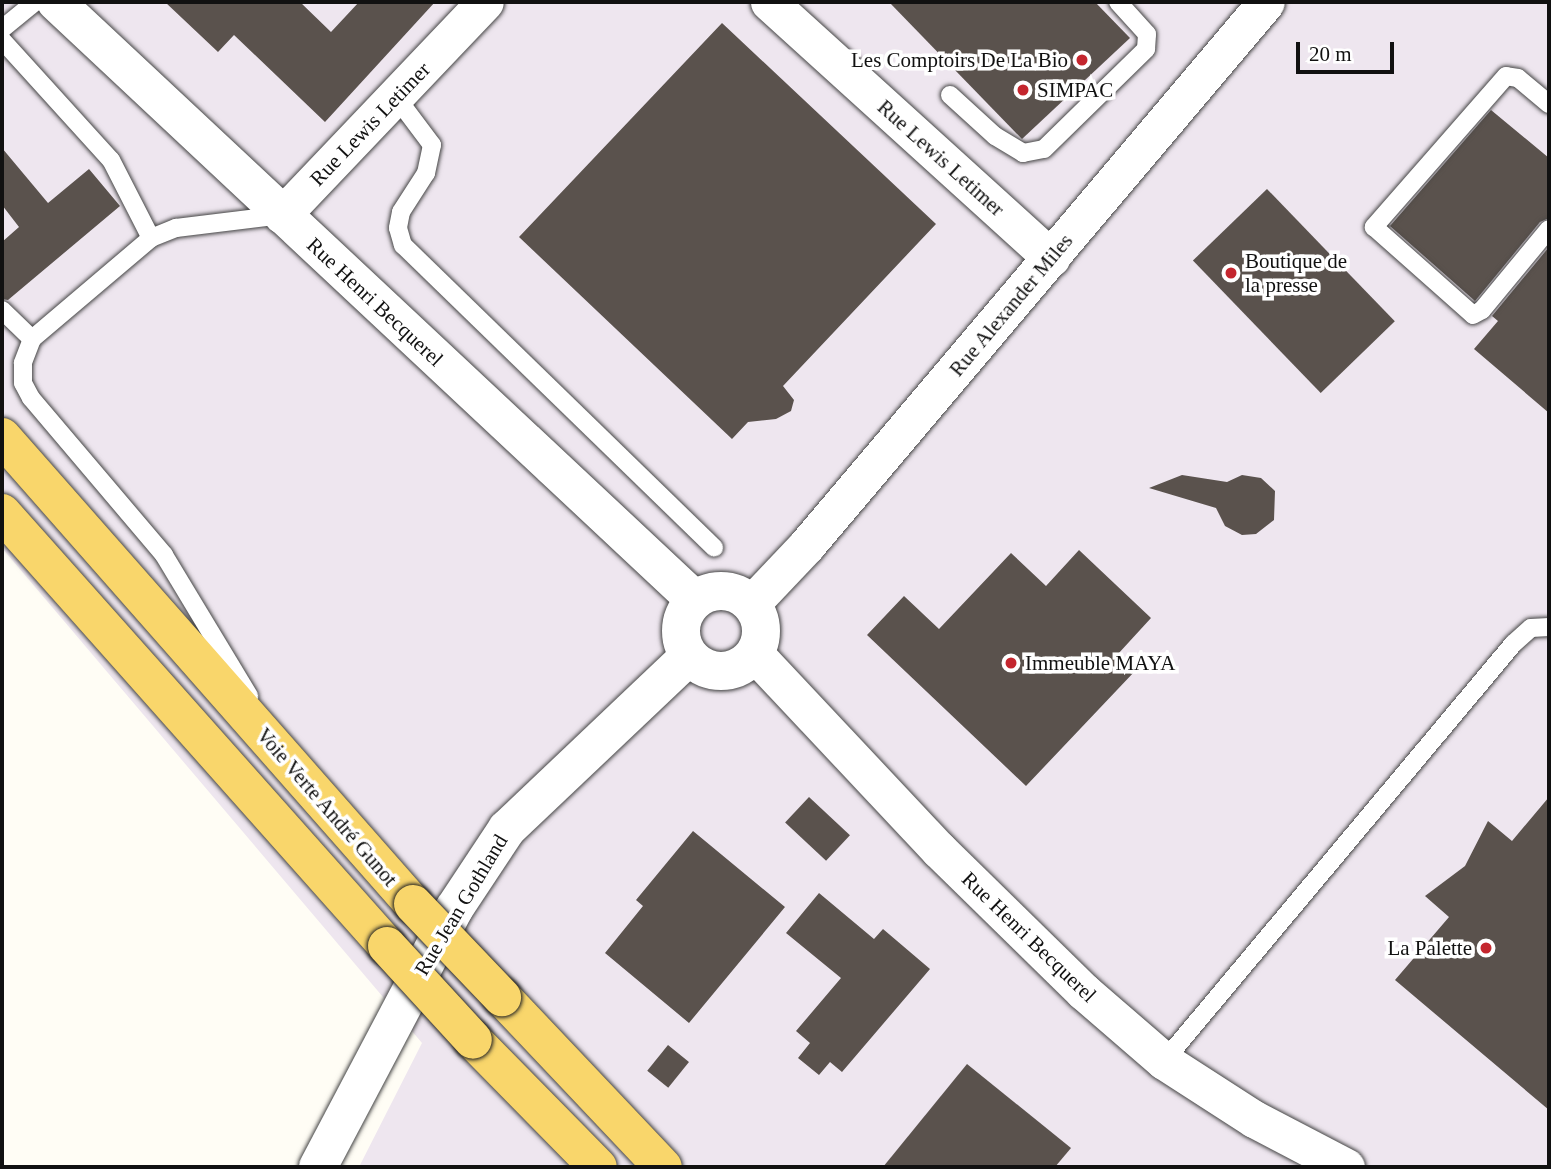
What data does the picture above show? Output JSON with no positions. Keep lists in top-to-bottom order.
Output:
{
  "streets": {
    "main road": ["Voie Verte André Gunot"],
    "street": [
      "Rue Lewis Letimer",
      "Rue Henri Becquerel",
      "Rue Alexander Miles",
      "Rue Jean Gothland"
    ]
  },
  "crossings": [
    ["Rue Lewis Letimer", "Rue Henri Becquerel"],
    ["Rue Lewis Letimer", "Rue Alexander Miles"],
    ["Rue Henri Becquerel", "Rue Alexander Miles"],
    ["Rue Henri Becquerel", "Rue Jean Gothland"],
    ["Rue Alexander Miles", "Rue Jean Gothland"]
  ],
  "places": [
    "Les Comptoirs De La Bio",
    "SIMPAC",
    "Boutique de la presse",
    "Immeuble MAYA",
    "La Palette"
  ],
  "scale_bar": "20 m"
}
